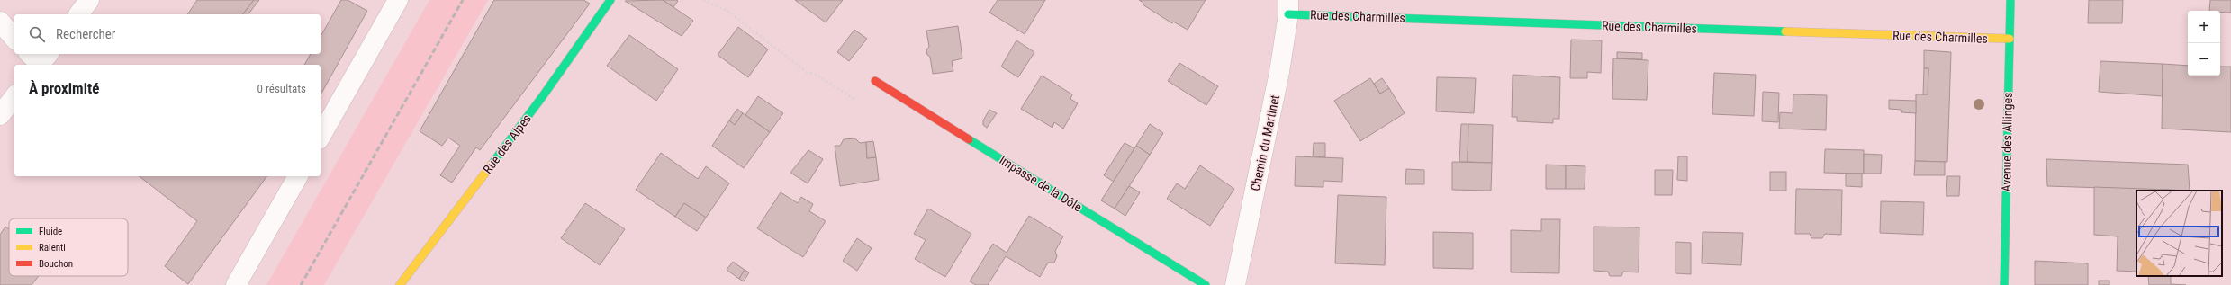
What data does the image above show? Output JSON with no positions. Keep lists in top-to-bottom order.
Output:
{
  "streets": {
    "street": [
      "Rue des Charmilles",
      "Avenue des Allinges",
      "Chemin du Martinet",
      "Rue des Alpes",
      "Impasse de la Dôle"
    ]
  },
  "crossings": [
    ["Rue des Charmilles", "Avenue des Allinges"],
    ["Rue des Charmilles", "Chemin du Martinet"]
  ],
  "legend": ["Fluide", "Ralenti", "Bouchon"],
  "page": {
    "map_buttons": ["+", "−"],
    "search": "Rechercher",
    "heading": ["À proximité", "0 résultats"]
  }
}
